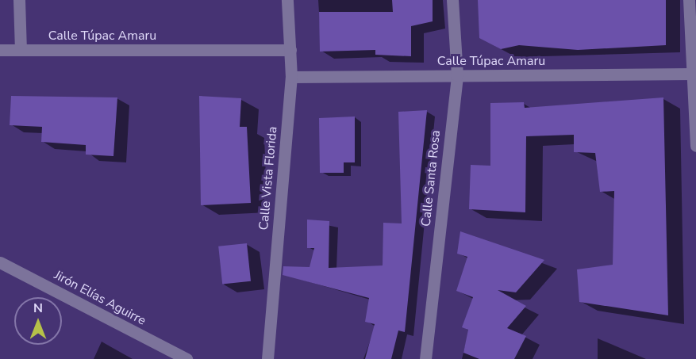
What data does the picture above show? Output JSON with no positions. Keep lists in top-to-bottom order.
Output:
{
  "streets": {
    "street": [
      "Calle Túpac Amaru",
      "Calle Vista Florida",
      "Calle Santa Rosa",
      "Jirón Elías Aguirre"
    ]
  },
  "crossings": [
    ["Calle Túpac Amaru", "Calle Vista Florida"],
    ["Calle Túpac Amaru", "Calle Santa Rosa"]
  ],
  "north": "top"
}
